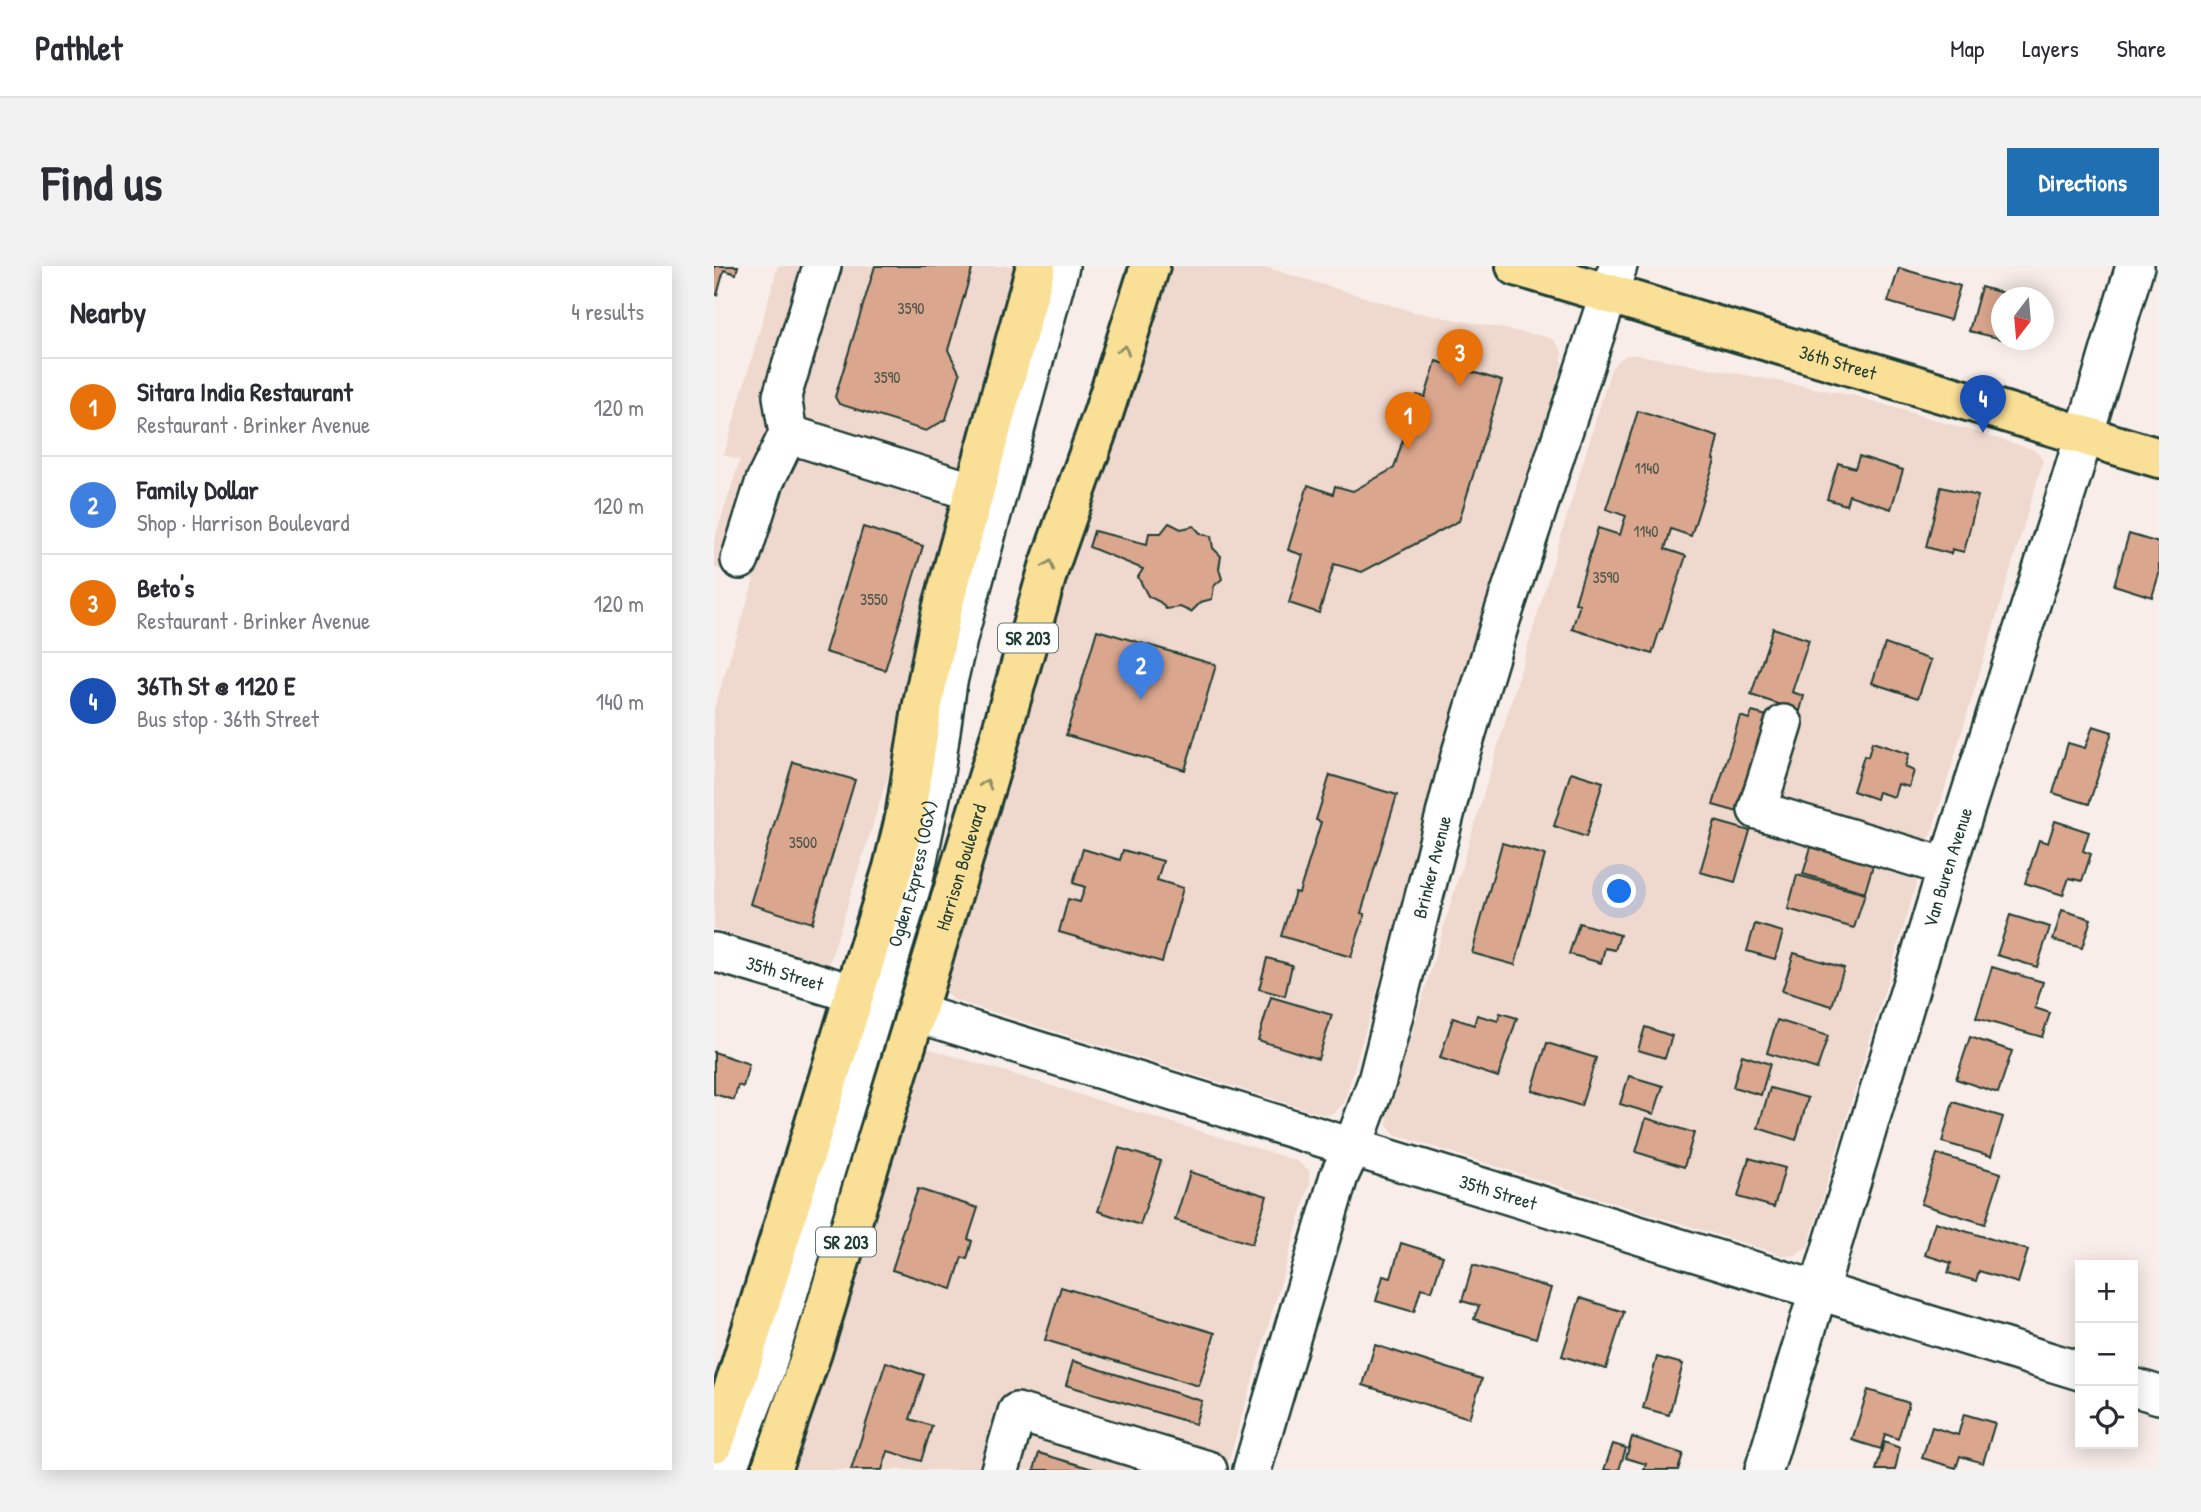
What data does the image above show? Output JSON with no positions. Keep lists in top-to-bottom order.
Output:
{
  "streets": {
    "main road": ["36th Street", "SR 203", "Harrison Boulevard"],
    "street": [
      "Brinker Avenue",
      "Van Buren Avenue",
      "Ogden Express (OGX)",
      "35th Street"
    ]
  },
  "crossings": [
    ["36th Street", "Brinker Avenue"],
    ["36th Street", "Van Buren Avenue"],
    ["Brinker Avenue", "35th Street"],
    ["Van Buren Avenue", "35th Street"],
    ["Harrison Boulevard", "35th Street"]
  ],
  "house_numbers": [
    "3590",
    "3590",
    "1140",
    "1140",
    "3590",
    "3550",
    "3500"
  ],
  "north": "bottom",
  "page": {
    "header": "Pathlet",
    "nav": ["Map", "Layers", "Share"],
    "buttons": "Directions",
    "title": "Find us",
    "heading": ["Nearby", "4 results"],
    "pins": [
      "3",
      "4",
      "1",
      "2"
    ],
    "list": [
      {
        "mark": "1",
        "name": "Sitara India Restaurant",
        "note": "Restaurant · Brinker Avenue",
        "value": "120 m"
      },
      {
        "mark": "2",
        "name": "Family Dollar",
        "note": "Shop · Harrison Boulevard",
        "value": "120 m"
      },
      {
        "mark": "3",
        "name": "Beto's",
        "note": "Restaurant · Brinker Avenue",
        "value": "120 m"
      },
      {
        "mark": "4",
        "name": "36Th St @ 1120 E",
        "note": "Bus stop · 36th Street",
        "value": "140 m"
      }
    ],
    "map_buttons": ["+", "−"]
  }
}
